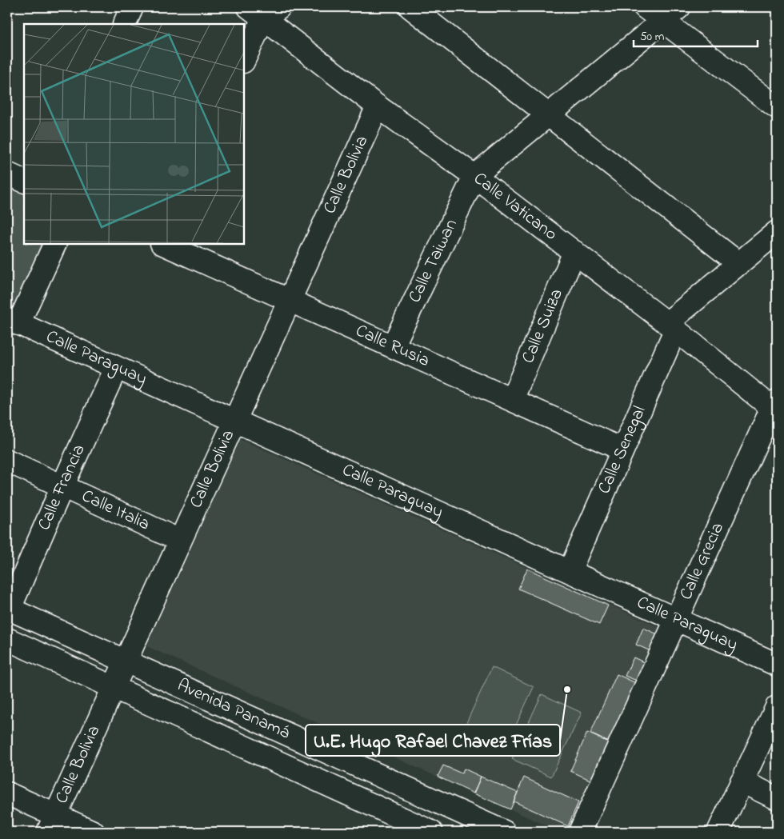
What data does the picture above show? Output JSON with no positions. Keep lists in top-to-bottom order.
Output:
{
  "streets": {
    "street": [
      "Calle Bolivia",
      "Calle Vaticano",
      "Calle Taiwan",
      "Calle Suiza",
      "Calle Rusia",
      "Calle Paraguay",
      "Calle Senegal",
      "Calle Francia",
      "Calle Italia",
      "Calle Grecia",
      "Avenida Panamá"
    ]
  },
  "crossings": [
    ["Calle Bolivia", "Calle Vaticano"],
    ["Calle Bolivia", "Calle Rusia"],
    ["Calle Bolivia", "Calle Paraguay"],
    ["Calle Bolivia", "Calle Italia"],
    ["Calle Bolivia", "Avenida Panamá"],
    ["Calle Vaticano", "Calle Taiwan"],
    ["Calle Vaticano", "Calle Suiza"],
    ["Calle Vaticano", "Calle Senegal"],
    ["Calle Vaticano", "Calle Grecia"],
    ["Calle Taiwan", "Calle Rusia"],
    ["Calle Suiza", "Calle Rusia"],
    ["Calle Rusia", "Calle Senegal"],
    ["Calle Paraguay", "Calle Senegal"],
    ["Calle Paraguay", "Calle Francia"],
    ["Calle Paraguay", "Calle Grecia"],
    ["Calle Francia", "Calle Italia"],
    ["Calle Francia", "Avenida Panamá"]
  ],
  "places": ["U.E. Hugo Rafael Chavez Frías"],
  "scale_bar": "50 m"
}
